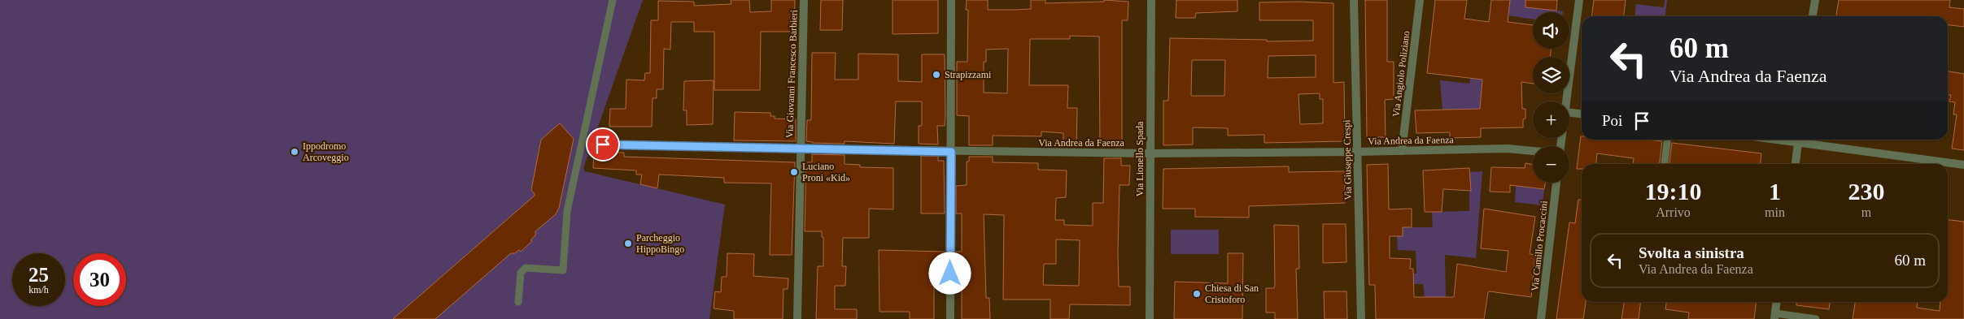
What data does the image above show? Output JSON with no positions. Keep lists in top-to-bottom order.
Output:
{
  "streets": {
    "street": [
      "Via Giovanni Francesco Barbieri",
      "Via Angiolo Poliziano",
      "Via Andrea da Faenza",
      "Via Lionello Spada",
      "Via Giuseppe Crespi",
      "Via Camillo Procaccini"
    ]
  },
  "crossings": [
    ["Via Giovanni Francesco Barbieri", "Via Andrea da Faenza"],
    ["Via Angiolo Poliziano", "Via Andrea da Faenza"],
    ["Via Andrea da Faenza", "Via Lionello Spada"],
    ["Via Andrea da Faenza", "Via Giuseppe Crespi"]
  ],
  "places": [
    "Strapizzami",
    "Ippodromo Arcoveggio",
    "Luciano Proni «Kid»",
    "Parcheggio HippoBingo",
    "Chiesa di San Cristoforo"
  ],
  "page": {
    "map_buttons": ["+", "−"],
    "turn": ["60 m", "Via Andrea da Faenza"],
    "then": "Poi",
    "eta": [
      "19:10",
      "Arrivo",
      "1",
      "min",
      "230",
      "m"
    ],
    "list": [
      {
        "name": "Svolta a sinistra",
        "note": "Via Andrea da Faenza",
        "value": "60 m"
      }
    ],
    "speed": "25 km/h",
    "limit": "30"
  }
}
